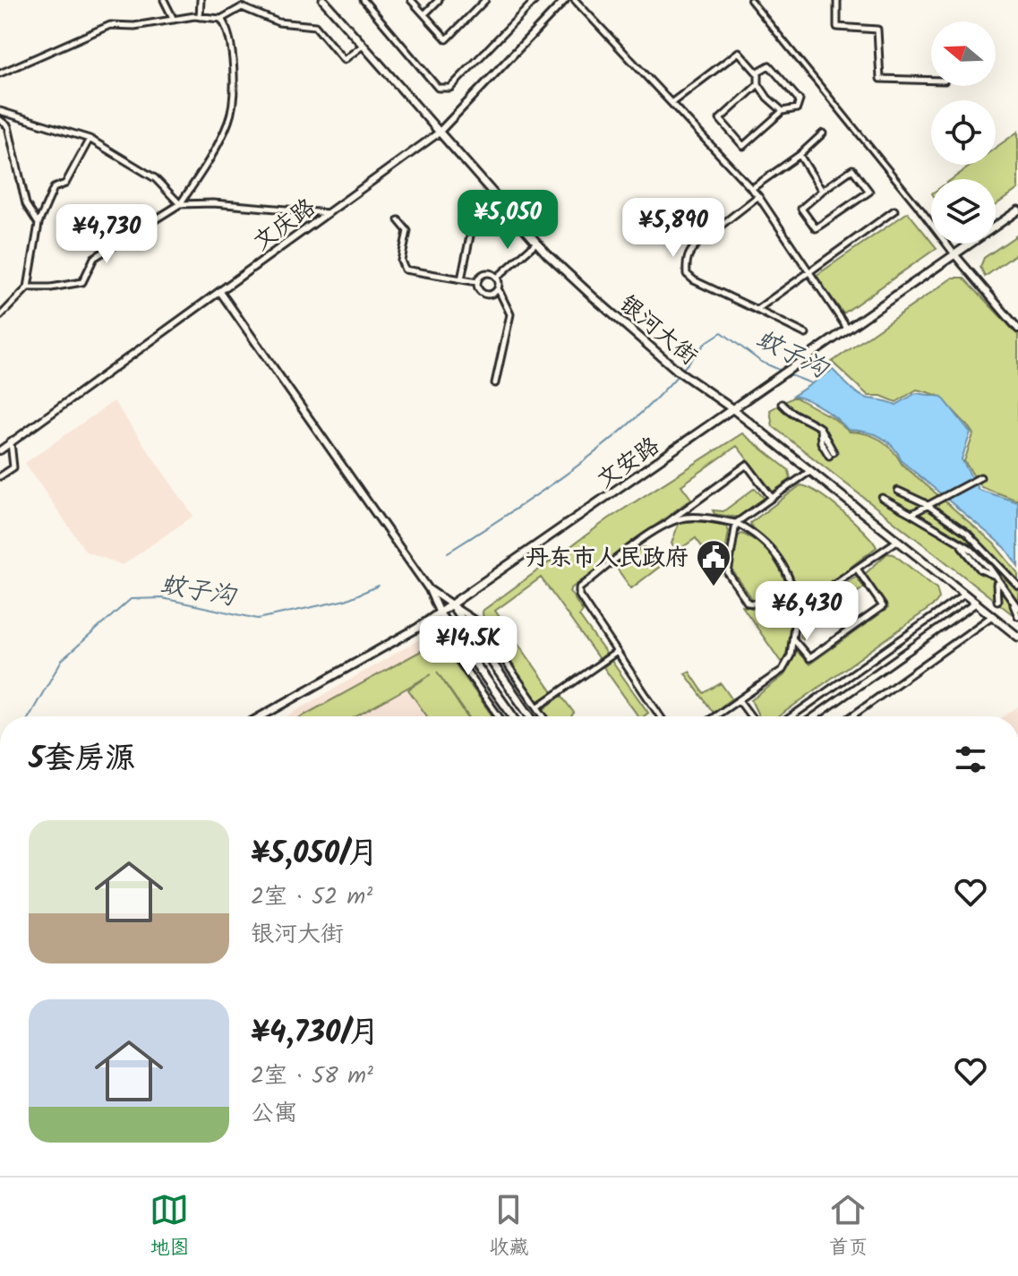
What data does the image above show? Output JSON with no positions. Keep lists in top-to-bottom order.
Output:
{
  "streets": {
    "main road": ["银河大街", "文安路"],
    "street": ["文庆路"]
  },
  "crossings": [
    ["文庆路", "银河大街"],
    ["银河大街", "文安路"]
  ],
  "water": ["蚊子沟"],
  "places": {
    "public building": ["丹东市人民政府"]
  },
  "north": "left",
  "page": {
    "price": [
      "¥5,050",
      "¥5,890",
      "¥4,730",
      "¥6,430",
      "¥14.5K"
    ],
    "heading": "5套房源",
    "list": [
      {
        "name": "¥5,050/月",
        "note": "2室 · 52 m² · 银河大街"
      },
      {
        "name": "¥4,730/月",
        "note": "2室 · 58 m² · 公寓"
      }
    ],
    "tabs": ["地图", "收藏", "首页"]
  }
}
